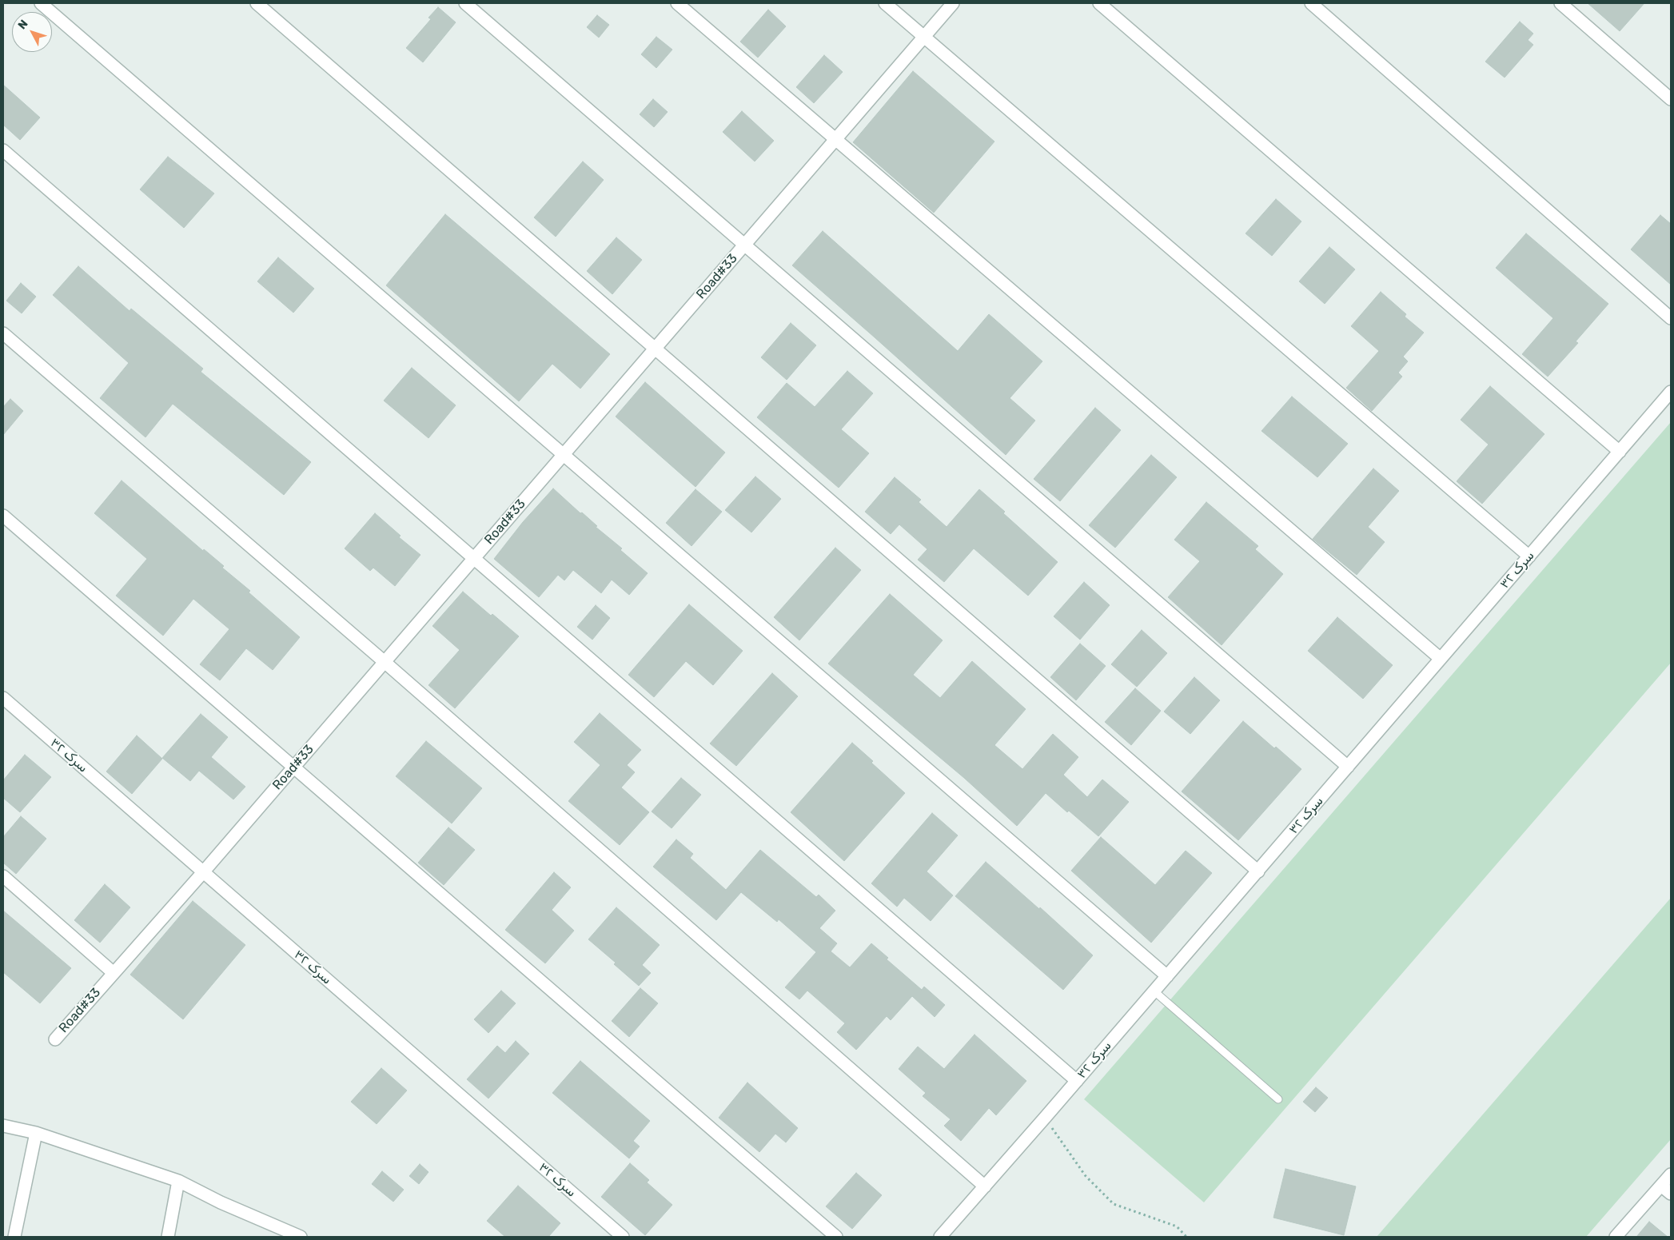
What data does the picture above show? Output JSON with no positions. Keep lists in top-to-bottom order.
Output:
{
  "streets": {
    "street": ["Road#33", "سرک ۳۲"]
  },
  "crossings": [
    ["Road#33", "سرک ۳۲"]
  ],
  "north": "top left"
}
